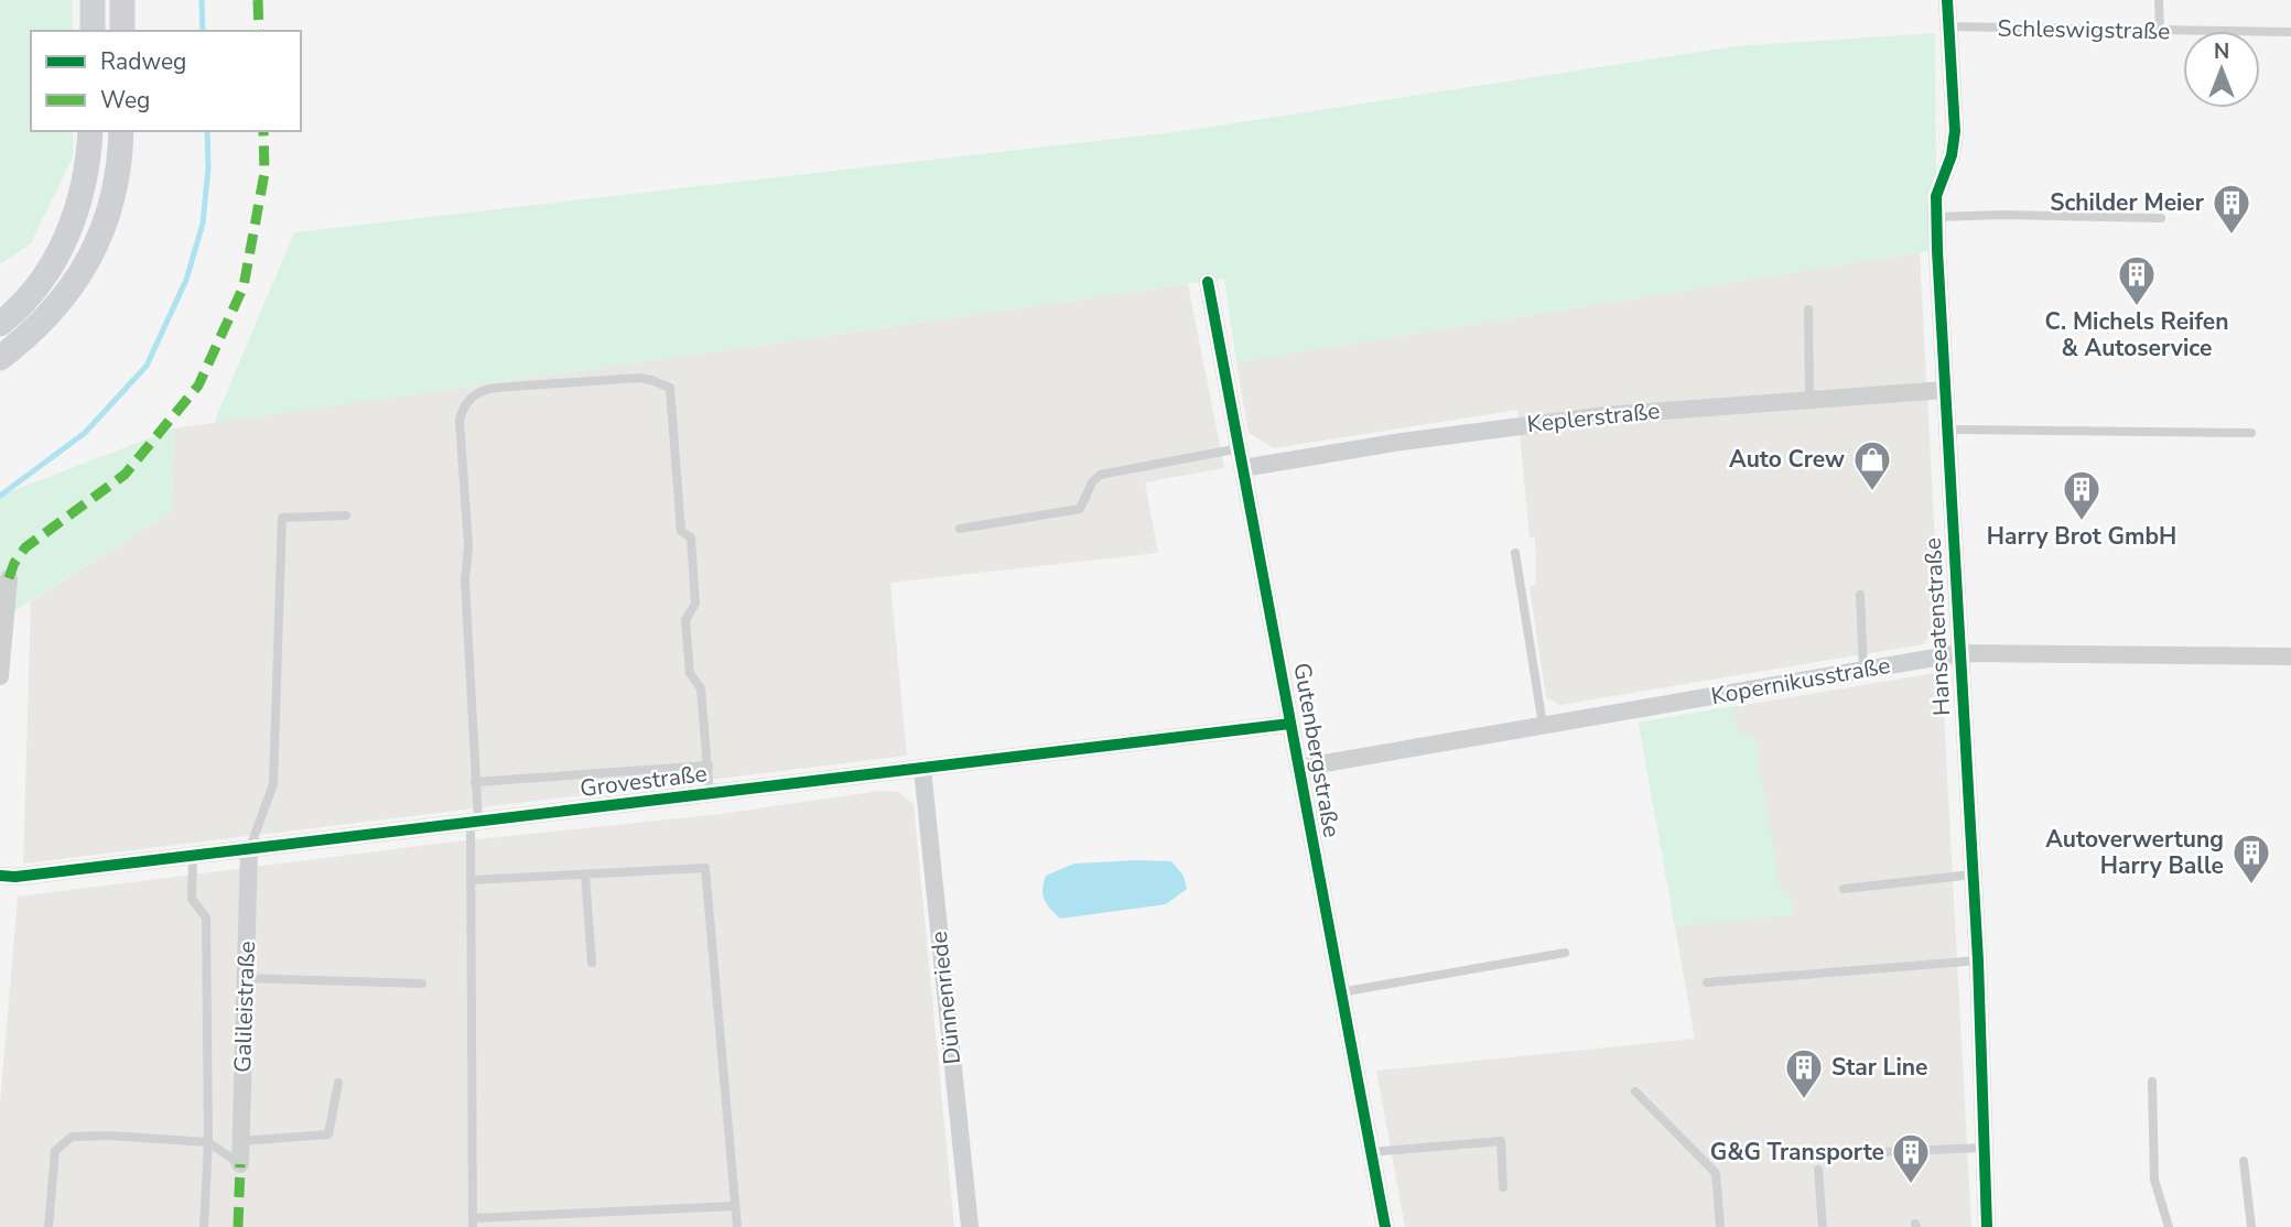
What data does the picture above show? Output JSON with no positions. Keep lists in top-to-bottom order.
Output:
{
  "streets": {
    "street": [
      "Keplerstraße",
      "Hanseatenstraße",
      "Kopernikusstraße",
      "Gutenbergstraße",
      "Grovestraße",
      "Dünnenriede",
      "Galileistraße"
    ],
    "lane": ["Schleswigstraße"]
  },
  "crossings": [
    ["Schleswigstraße", "Hanseatenstraße"],
    ["Keplerstraße", "Hanseatenstraße"],
    ["Keplerstraße", "Gutenbergstraße"],
    ["Hanseatenstraße", "Kopernikusstraße"],
    ["Kopernikusstraße", "Gutenbergstraße"],
    ["Gutenbergstraße", "Grovestraße"],
    ["Grovestraße", "Dünnenriede"],
    ["Grovestraße", "Galileistraße"]
  ],
  "places": {
    "building": [
      "Schilder Meier",
      "C. Michels Reifen & Autoservice",
      "Harry Brot GmbH",
      "Autoverwertung Harry Balle",
      "Star Line",
      "G&G Transporte"
    ],
    "shop": ["Auto Crew"]
  },
  "legend": ["Radweg", "Weg"],
  "north": "top"
}
